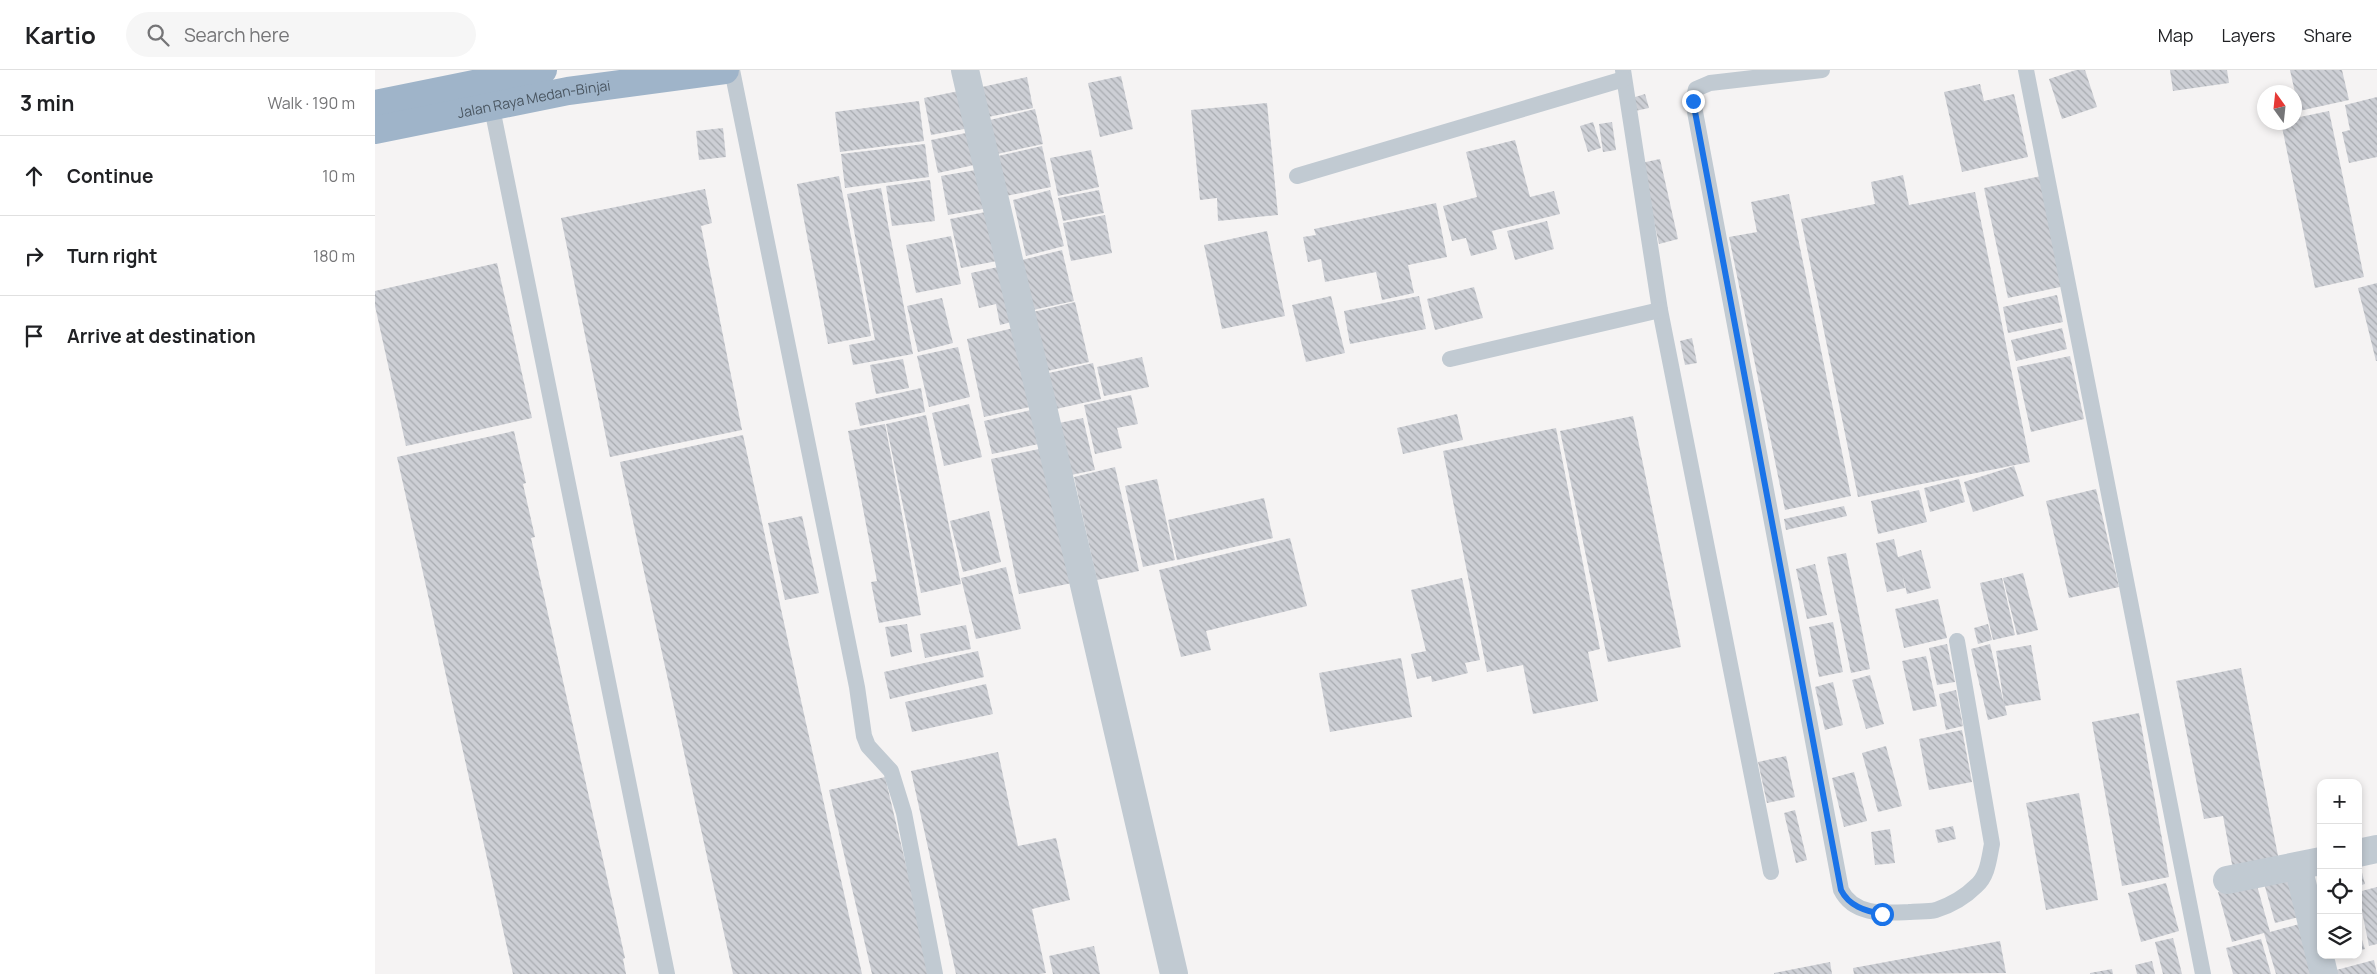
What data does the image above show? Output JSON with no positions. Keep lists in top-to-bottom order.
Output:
{
  "streets": {
    "highway": ["Jalan Raya Medan-Binjai"]
  },
  "north": "top",
  "page": {
    "header": "Kartio",
    "search": "Search here",
    "nav": ["Map", "Layers", "Share"],
    "heading": ["3 min", "Walk · 190 m"],
    "list": [
      ["Continue", "10 m"],
      ["Turn right", "180 m"],
      "Arrive at destination"
    ],
    "map_buttons": ["+", "−"]
  }
}
